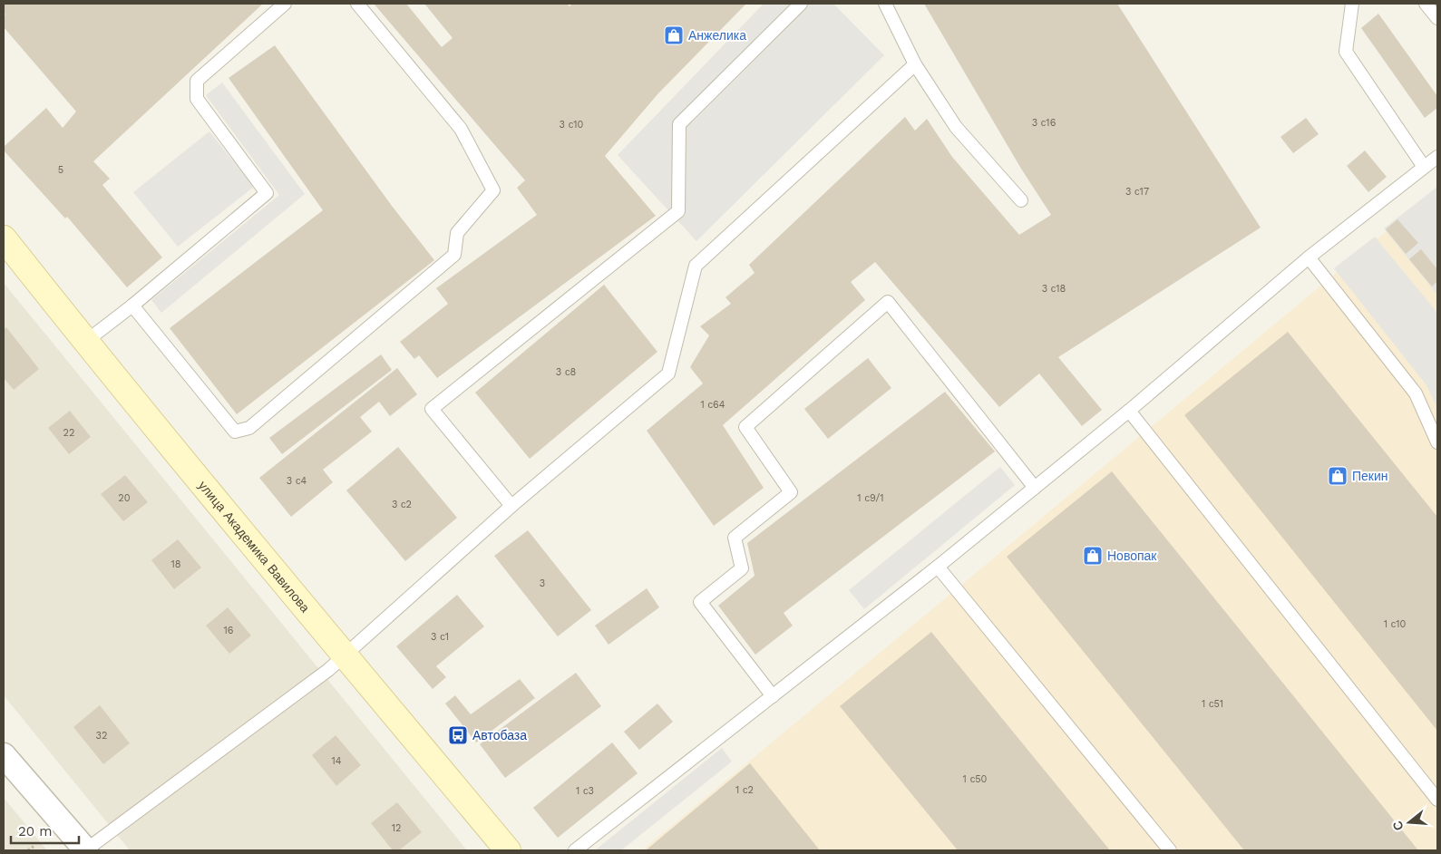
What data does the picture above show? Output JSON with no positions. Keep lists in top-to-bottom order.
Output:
{
  "streets": {
    "street": ["улица Академика Вавилова"]
  },
  "places": {
    "shop": ["Анжелика", "Пекин", "Новопак"],
    "bus stop": ["Автобаза"]
  },
  "house_numbers": [
    "3 с16",
    "3 с10",
    "5",
    "3 с17",
    "3 с18",
    "3 с8",
    "1 с64",
    "22",
    "3 с4",
    "20",
    "1 с9/1",
    "3 с2",
    "18",
    "3",
    "1 с10",
    "16",
    "3 с1",
    "1 с51",
    "32",
    "14",
    "1 с50",
    "1 с2",
    "1 с3",
    "12"
  ],
  "scale_bar": "20 m",
  "north": "left"
}
